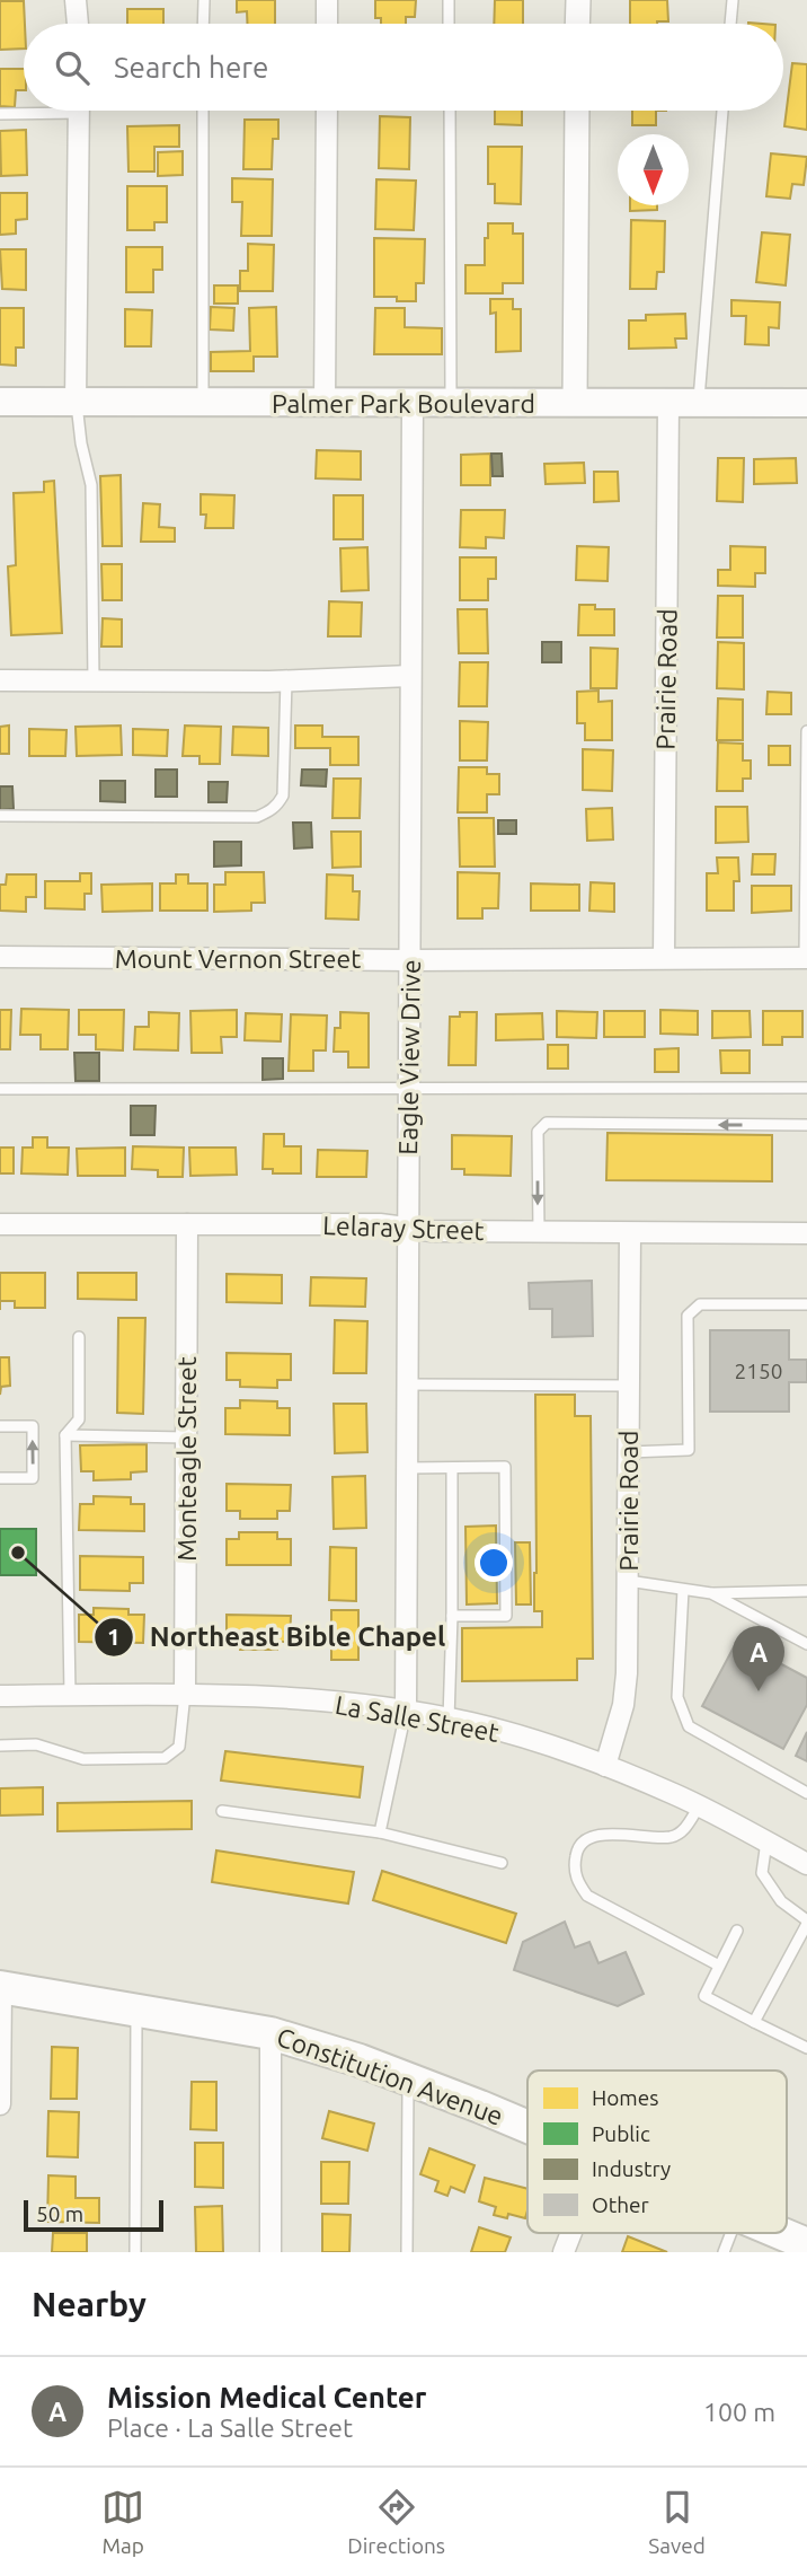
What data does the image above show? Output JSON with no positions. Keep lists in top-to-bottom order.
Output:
{
  "streets": {
    "main road": ["Palmer Park Boulevard", "Constitution Avenue"],
    "street": [
      "Prairie Road",
      "Mount Vernon Street",
      "Eagle View Drive",
      "Lelaray Street",
      "Monteagle Street",
      "La Salle Street"
    ]
  },
  "crossings": [
    ["Palmer Park Boulevard", "Prairie Road"],
    ["Palmer Park Boulevard", "Eagle View Drive"],
    ["Prairie Road", "Mount Vernon Street"],
    ["Prairie Road", "Lelaray Street"],
    ["Prairie Road", "La Salle Street"],
    ["Mount Vernon Street", "Eagle View Drive"],
    ["Eagle View Drive", "Lelaray Street"],
    ["Eagle View Drive", "La Salle Street"],
    ["Lelaray Street", "Monteagle Street"],
    ["Monteagle Street", "La Salle Street"]
  ],
  "places": ["Northeast Bible Chapel"],
  "house_numbers": ["2150"],
  "legend": [
    "Homes",
    "Public",
    "Industry",
    "Other"
  ],
  "scale_bar": "50 m",
  "north": "bottom",
  "page": {
    "search": "Search here",
    "pins": "A",
    "scale": "50 m",
    "heading": "Nearby",
    "list": [
      {
        "mark": "A",
        "name": "Mission Medical Center",
        "note": "Place · La Salle Street",
        "value": "100 m"
      }
    ],
    "nav": ["Map", "Directions", "Saved"]
  }
}
